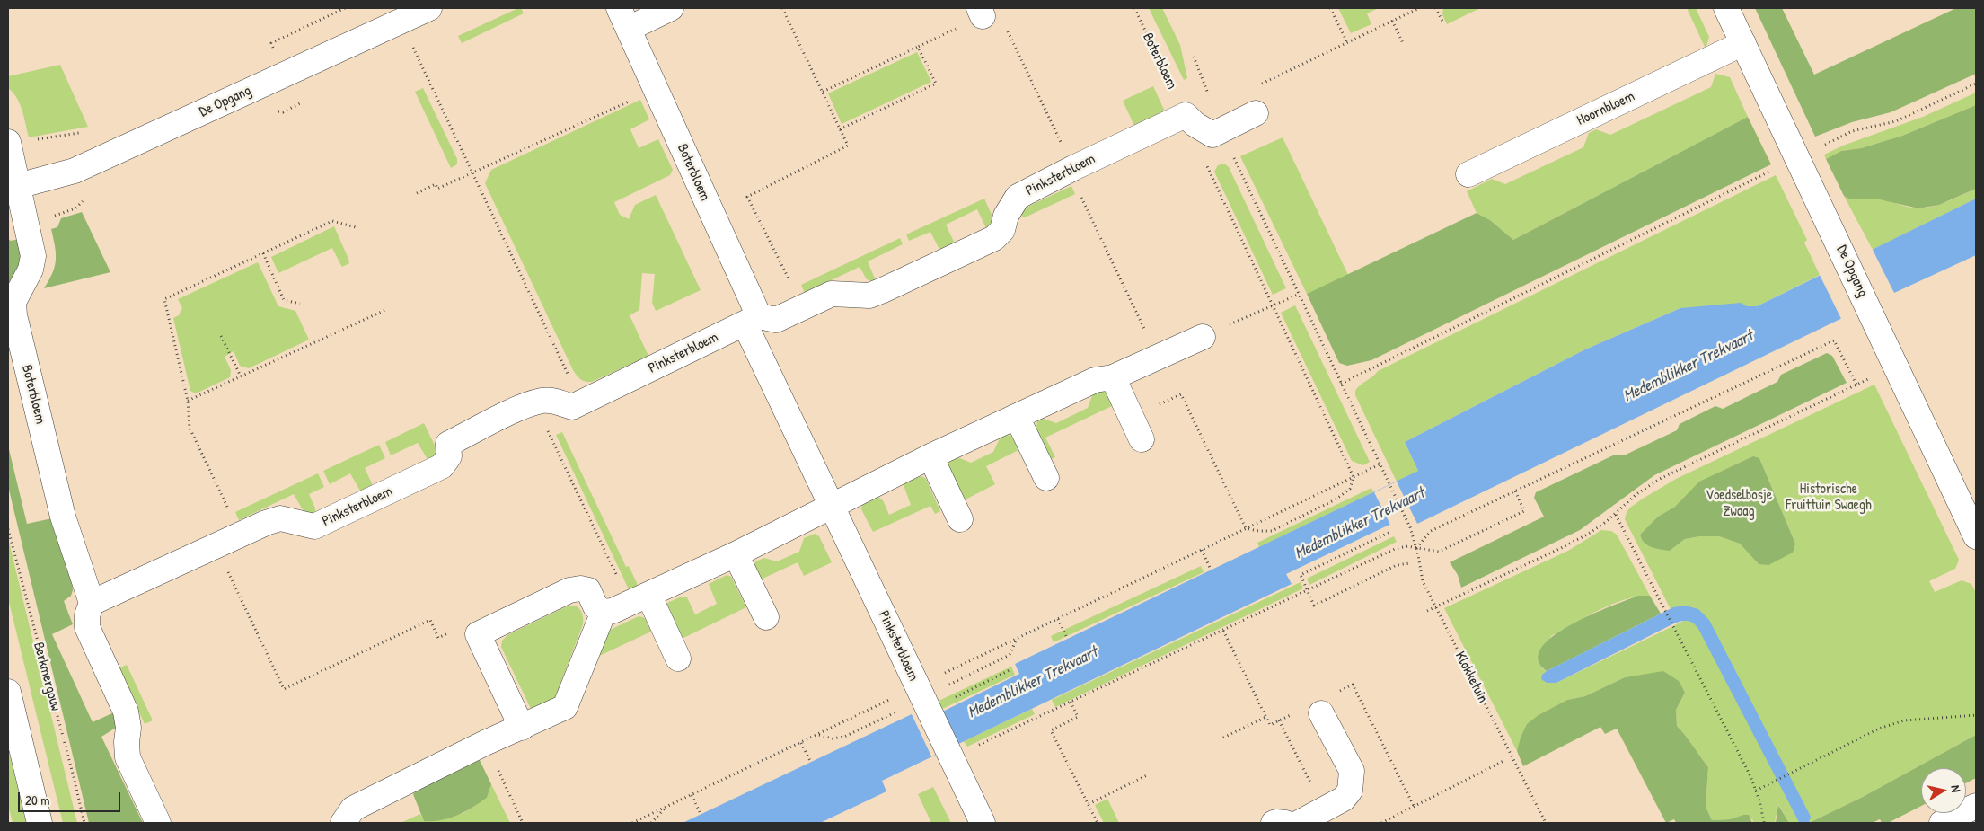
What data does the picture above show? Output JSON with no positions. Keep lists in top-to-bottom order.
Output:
{
  "streets": {
    "street": [
      "Boterbloem",
      "De Opgang",
      "Hoornbloem",
      "Pinksterbloem"
    ],
    "path": ["Berkmergouw", "Klokketuin"]
  },
  "crossings": [
    ["Boterbloem", "De Opgang"],
    ["Boterbloem", "Pinksterbloem"],
    ["De Opgang", "Hoornbloem"]
  ],
  "water": ["Medemblikker Trekvaart"],
  "parks": ["Historische Fruittuin Swaegh", "Voedselbosje Zwaag"],
  "scale_bar": "20 m",
  "north": "right"
}
